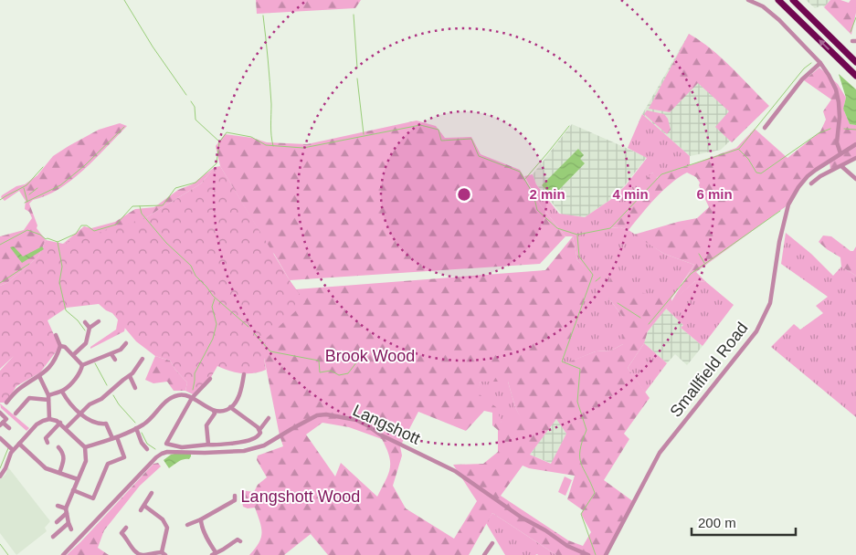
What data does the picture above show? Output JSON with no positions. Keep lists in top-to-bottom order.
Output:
{
  "streets": {
    "street": ["Smallfield Road", "Langshott"]
  },
  "parks": ["Brook Wood", "Langshott Wood"],
  "scale_bar": "200 m",
  "rings": ["2 min", "4 min", "6 min"]
}
